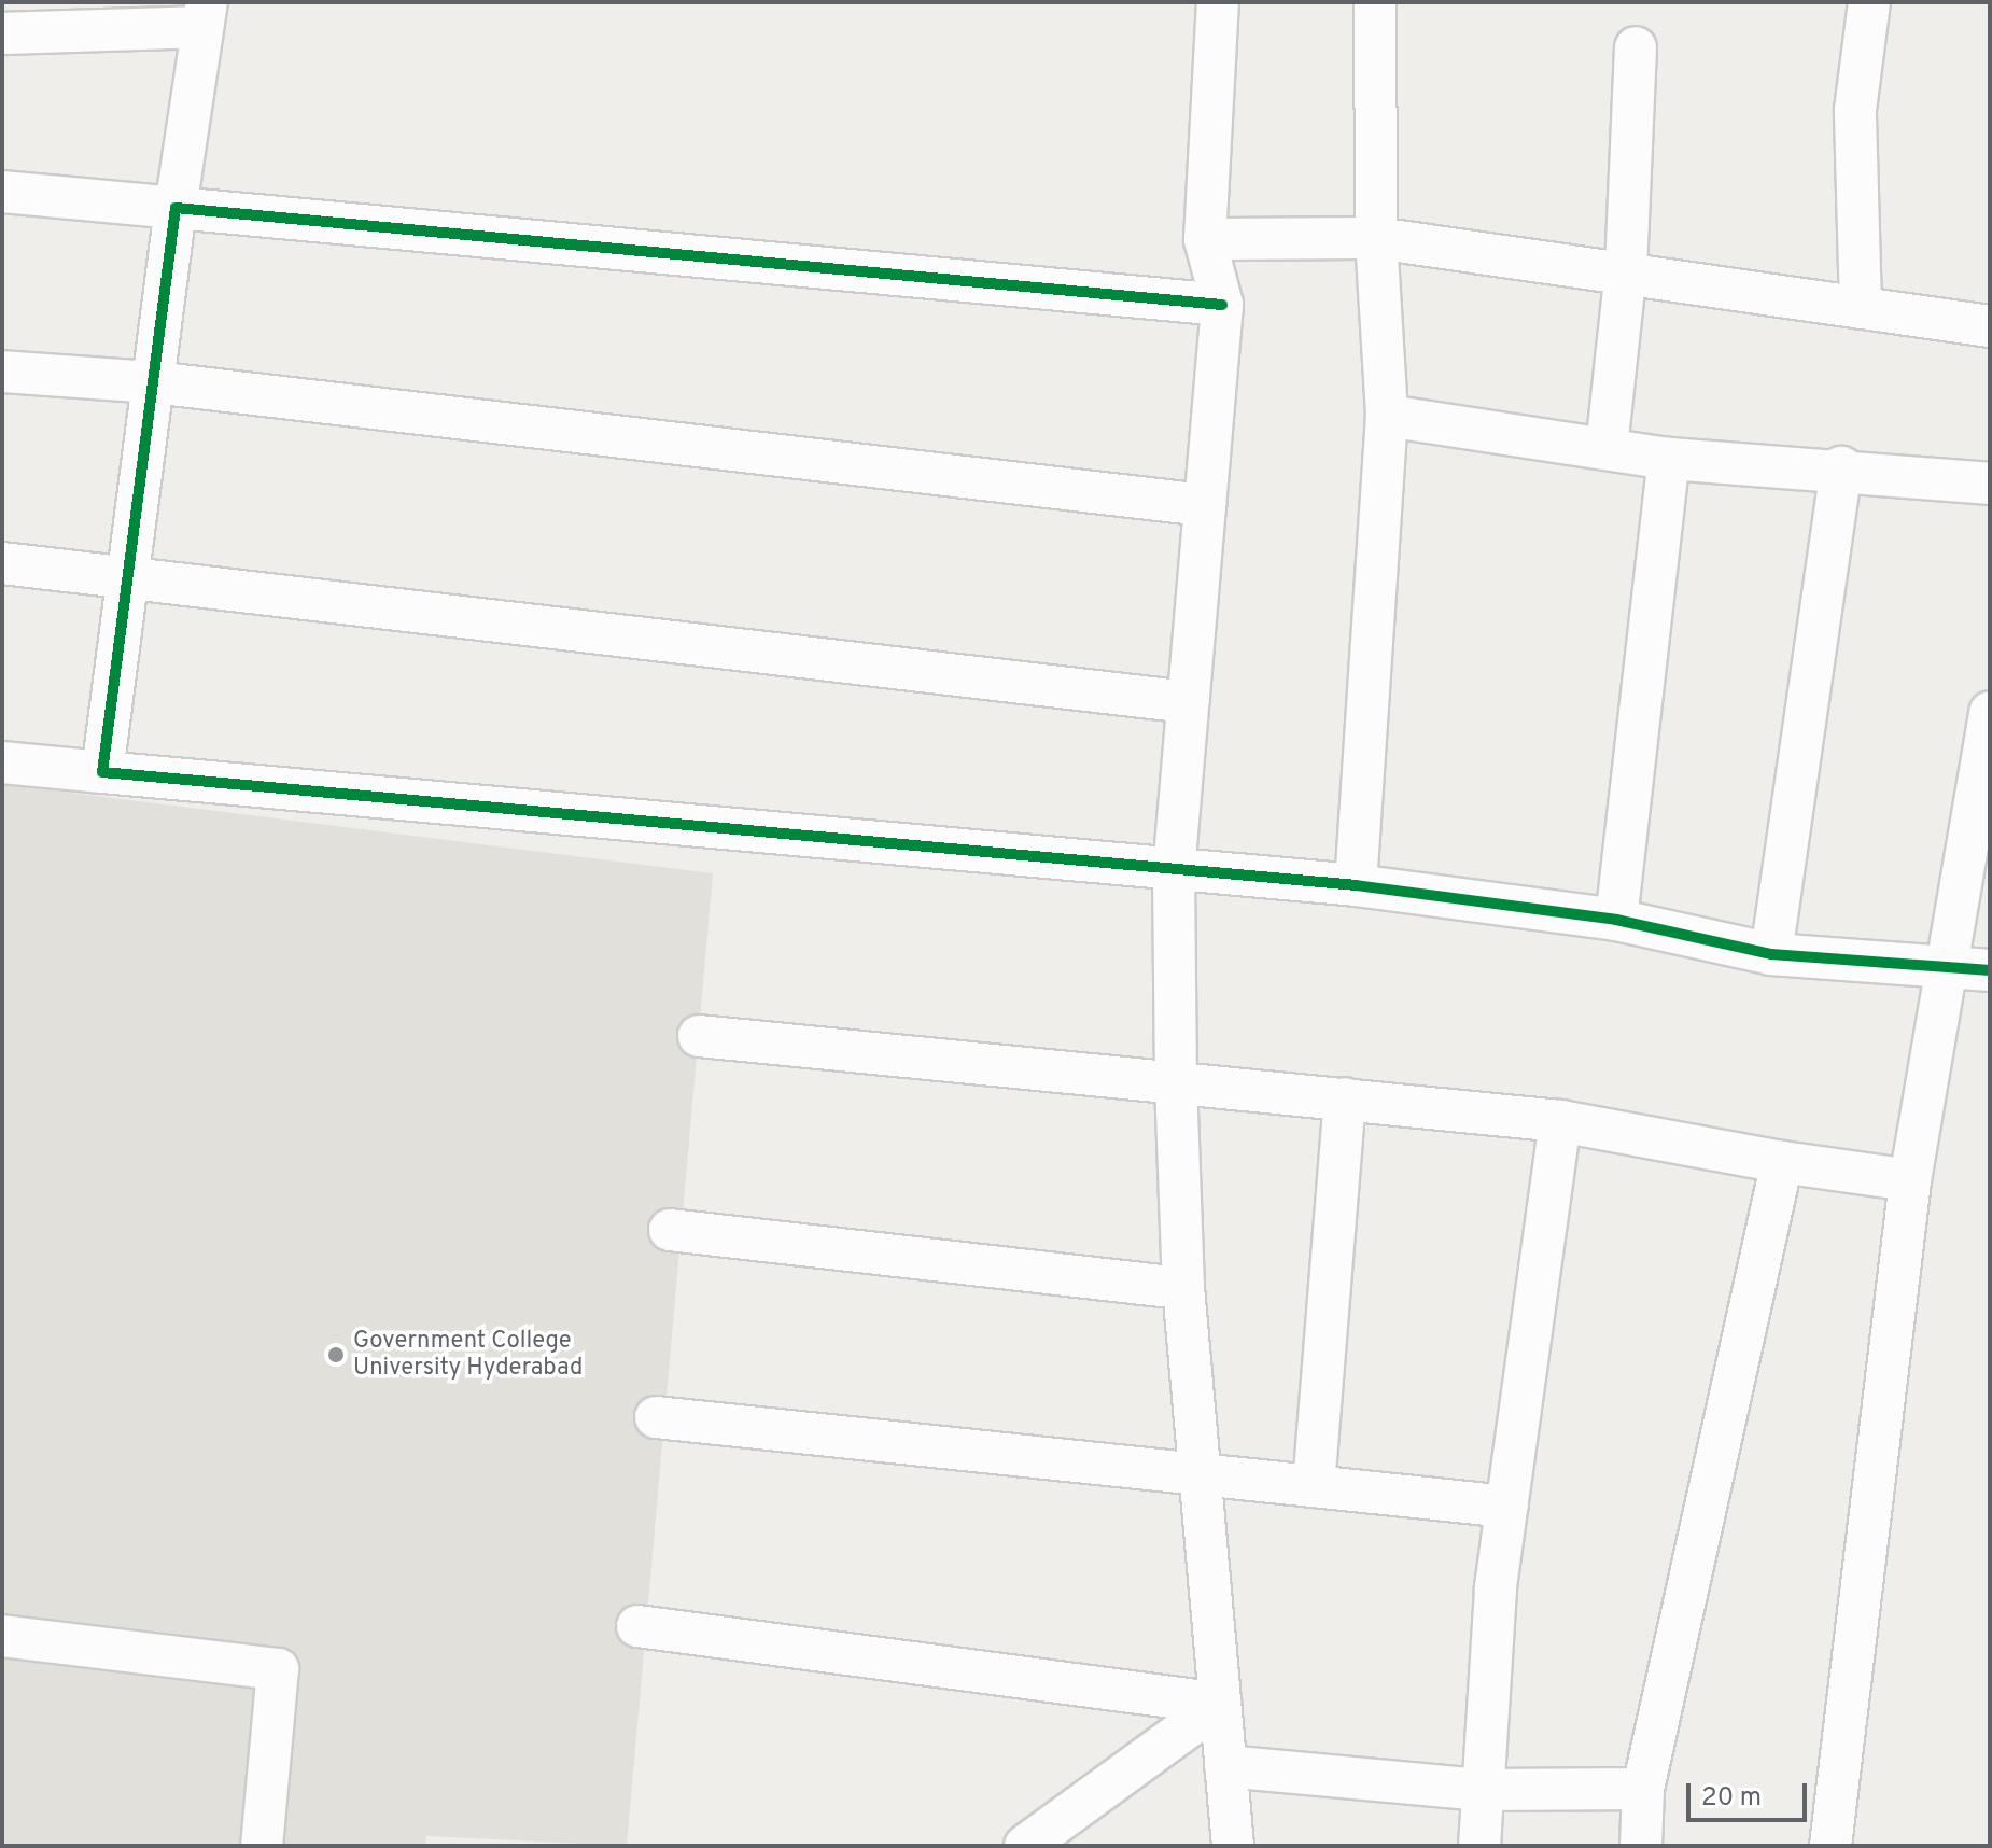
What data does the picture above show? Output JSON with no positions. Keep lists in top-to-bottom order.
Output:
{
  "places": ["Government College University Hyderabad"],
  "scale_bar": "20 m"
}
